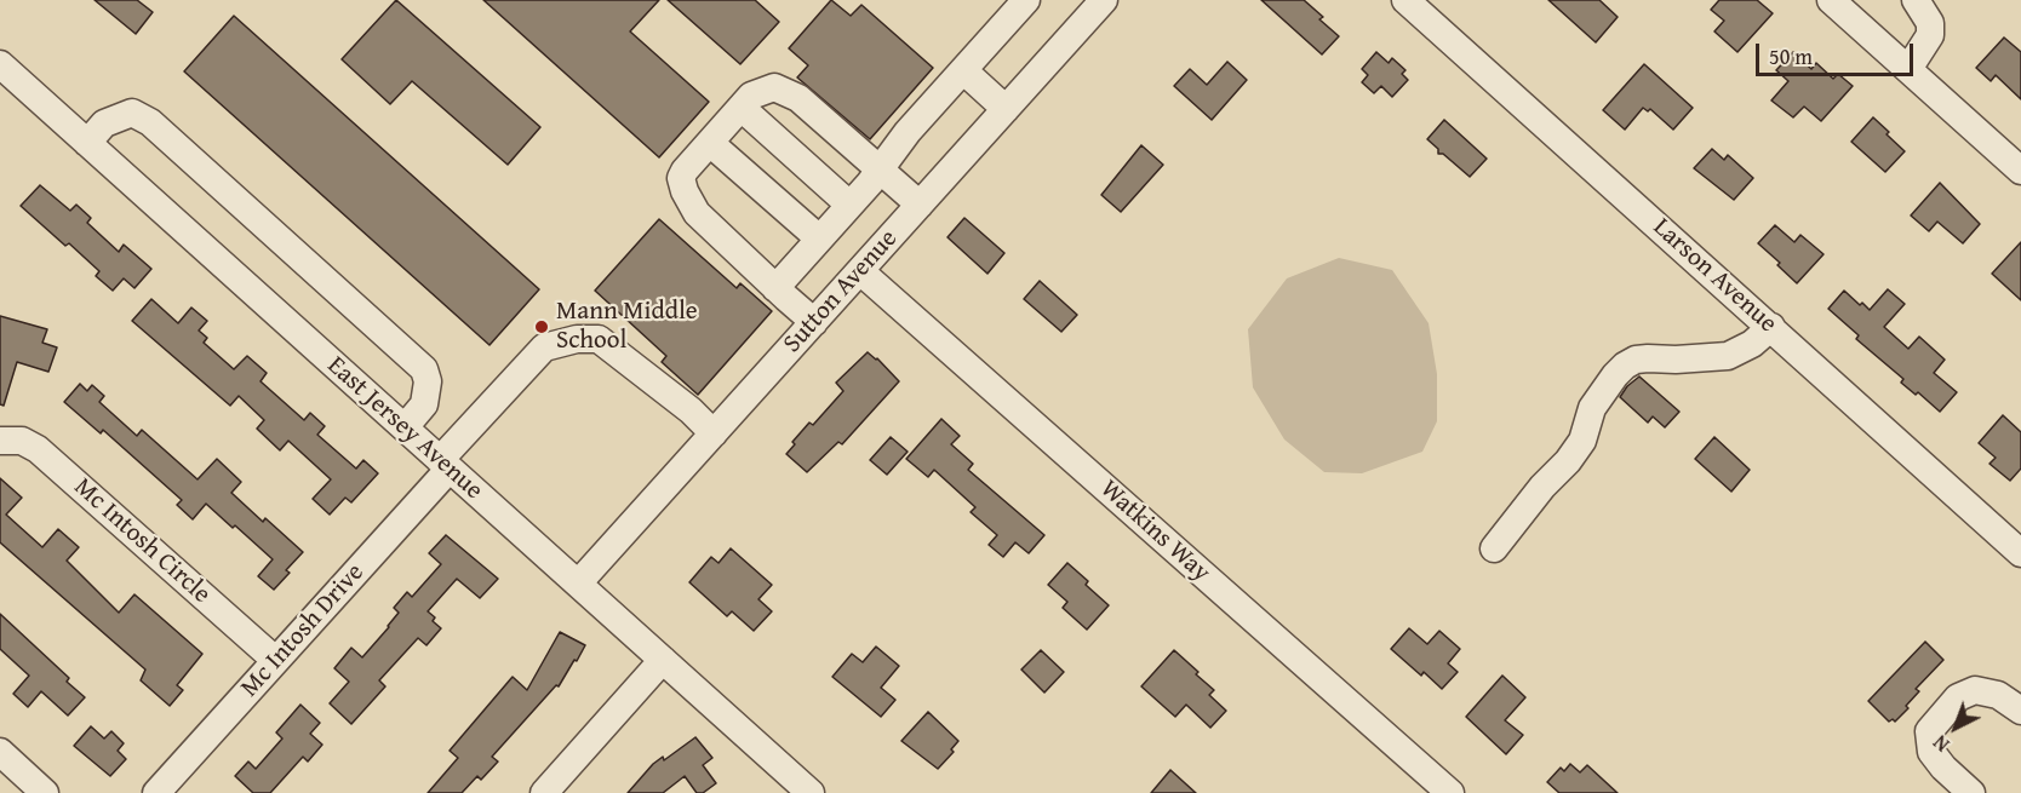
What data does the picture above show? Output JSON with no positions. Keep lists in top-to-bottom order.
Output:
{
  "streets": {
    "street": [
      "Larson Avenue",
      "Sutton Avenue",
      "East Jersey Avenue",
      "Watkins Way",
      "Mc Intosh Circle",
      "Mc Intosh Drive"
    ]
  },
  "crossings": [
    ["Sutton Avenue", "East Jersey Avenue"],
    ["Sutton Avenue", "Watkins Way"],
    ["Sutton Avenue", "Mc Intosh Drive"],
    ["East Jersey Avenue", "Mc Intosh Drive"],
    ["Mc Intosh Circle", "Mc Intosh Drive"]
  ],
  "places": ["Mann Middle School"],
  "scale_bar": "50 m",
  "north": "bottom left"
}
